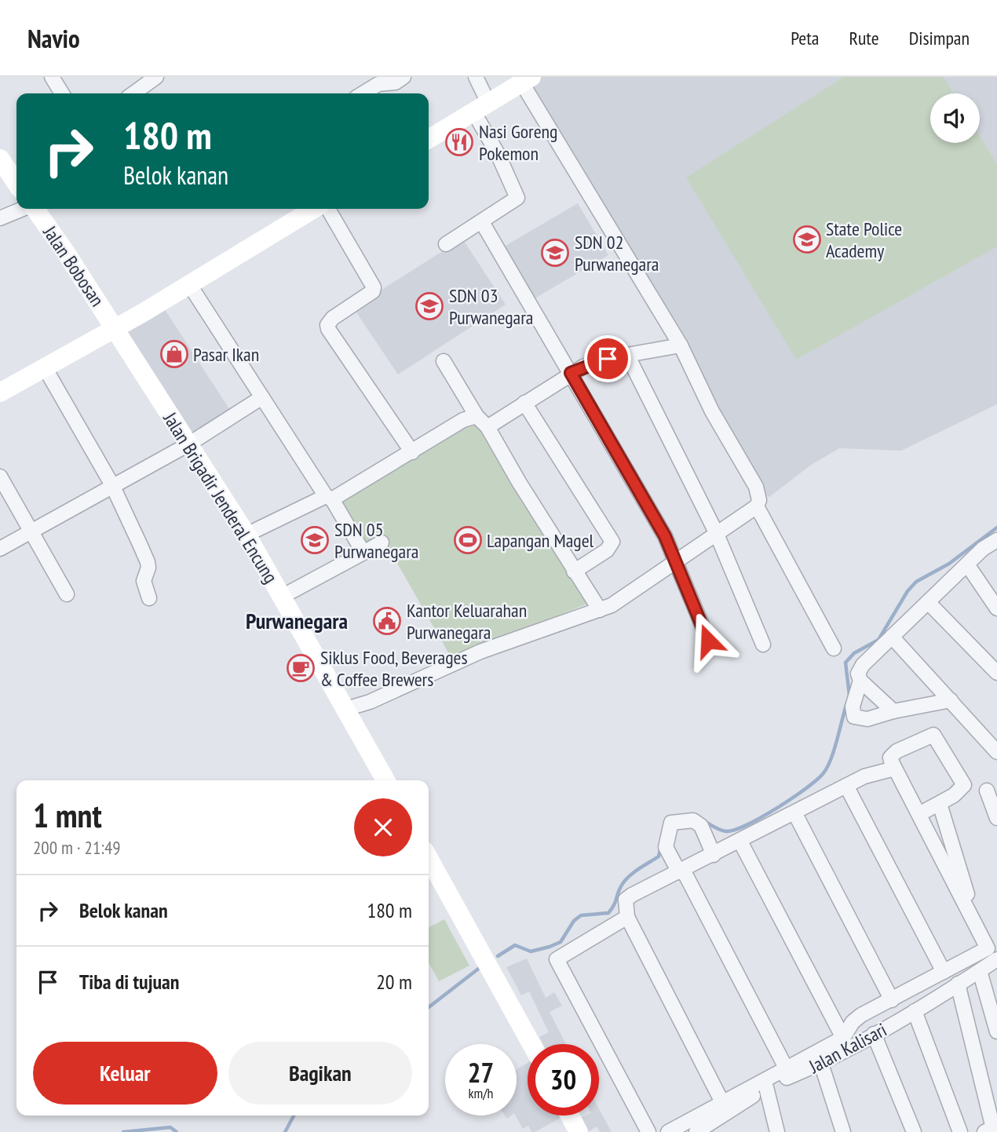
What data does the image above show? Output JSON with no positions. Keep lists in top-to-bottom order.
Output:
{
  "streets": {
    "street": ["Jalan Bobosan", "Jalan Brigadir Jenderal Encung", "Jalan Kalisari"]
  },
  "crossings": [
    ["Jalan Bobosan", "Jalan Brigadir Jenderal Encung"]
  ],
  "districts": ["Purwanegara"],
  "places": {
    "restaurant": ["Nasi Goreng Pokemon"],
    "school or university": [
      "State Police Academy",
      "SDN 02 Purwanegara",
      "SDN 03 Purwanegara",
      "SDN 05 Purwanegara"
    ],
    "shop": ["Pasar Ikan"],
    "sports": ["Lapangan Magel"],
    "public building": ["Kantor Keluarahan Purwanegara"],
    "cafe": ["Siklus Food, Beverages & Coffee Brewers"]
  },
  "page": {
    "header": "Navio",
    "nav": ["Peta", "Rute", "Disimpan"],
    "turn": ["180 m", "Belok kanan"],
    "heading": ["1 mnt", "200 m · 21:49"],
    "list": [
      {
        "name": "Belok kanan",
        "value": "180 m"
      },
      {
        "name": "Tiba di tujuan",
        "value": "20 m"
      }
    ],
    "buttons": ["Keluar", "Bagikan"],
    "speed": "27 km/h",
    "limit": "30"
  }
}
